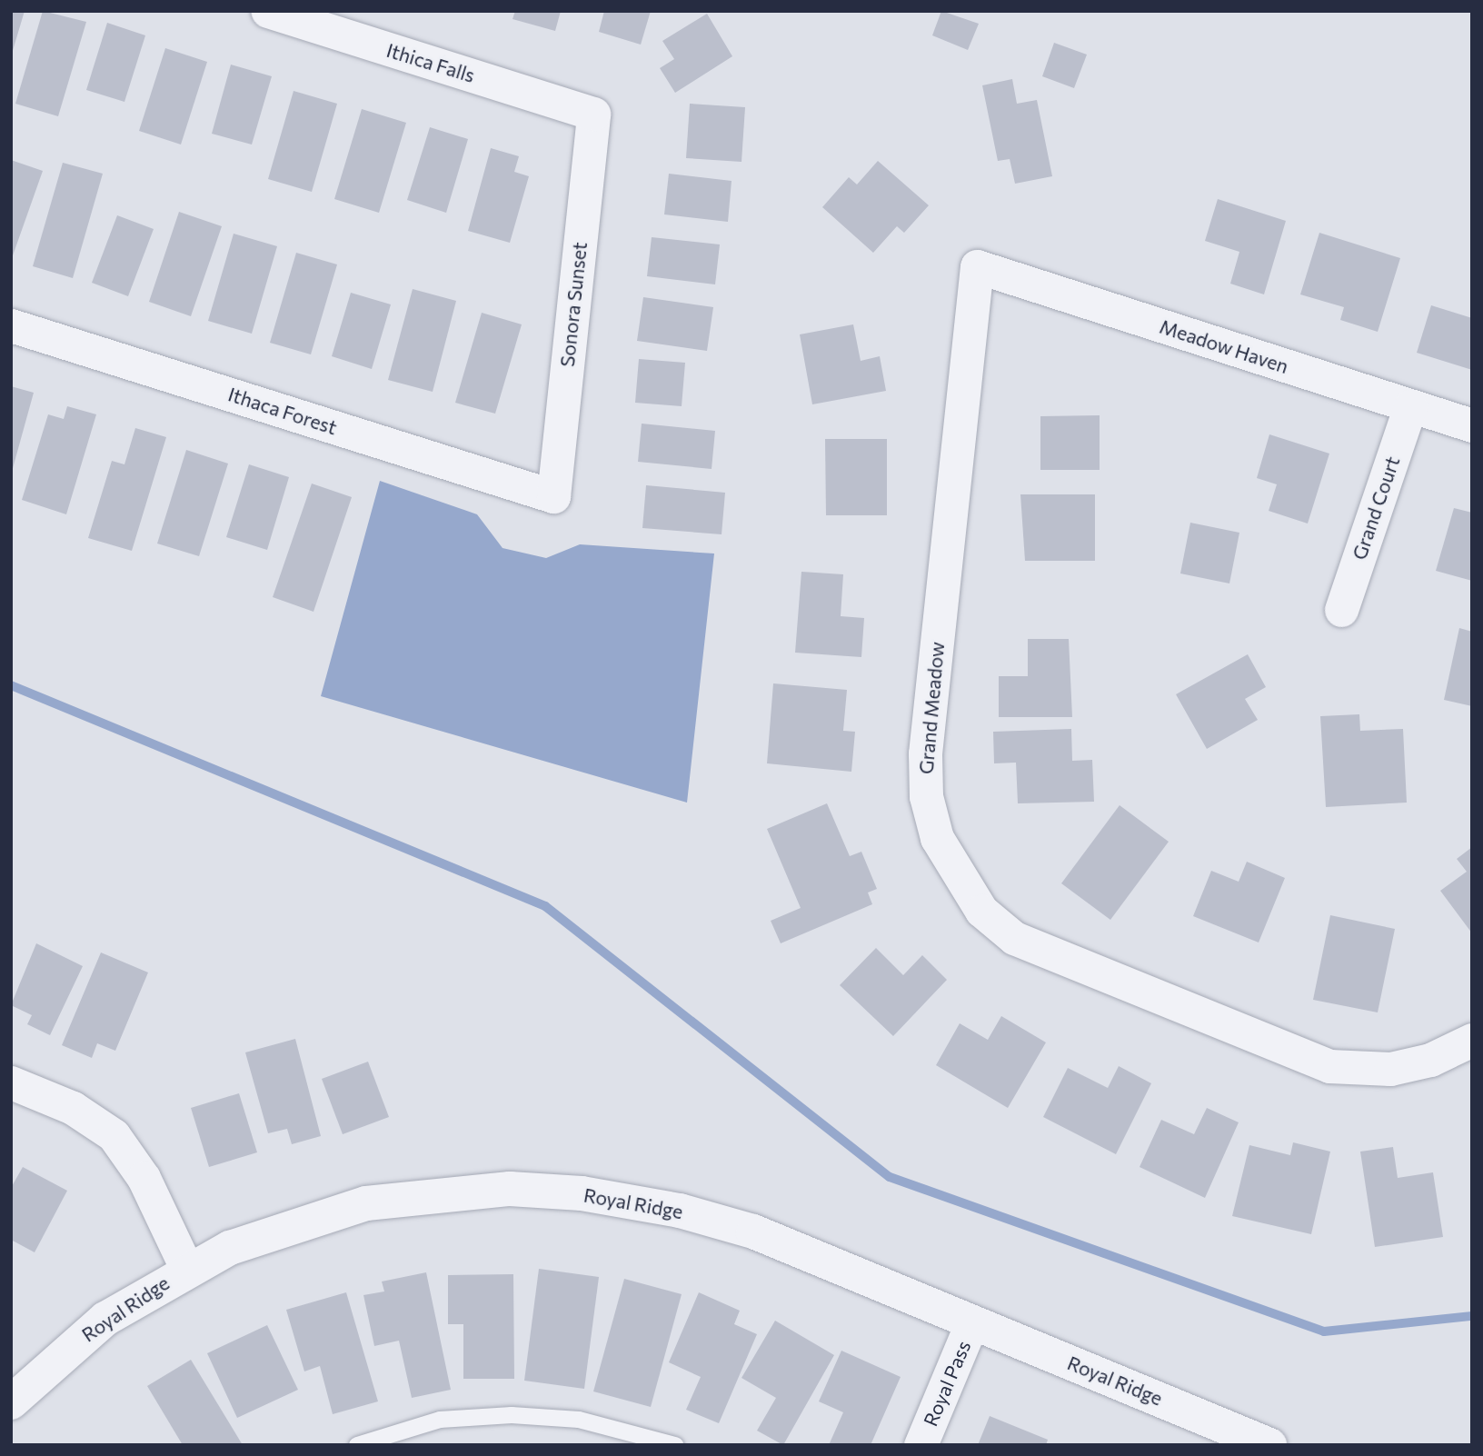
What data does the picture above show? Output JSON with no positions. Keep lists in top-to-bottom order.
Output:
{
  "streets": {
    "street": [
      "Ithica Falls",
      "Sonora Sunset",
      "Meadow Haven",
      "Ithaca Forest",
      "Grand Court",
      "Grand Meadow",
      "Royal Ridge",
      "Royal Pass"
    ]
  },
  "crossings": [
    ["Ithica Falls", "Sonora Sunset"],
    ["Sonora Sunset", "Ithaca Forest"],
    ["Meadow Haven", "Grand Court"],
    ["Meadow Haven", "Grand Meadow"],
    ["Royal Ridge", "Royal Pass"]
  ]
}
